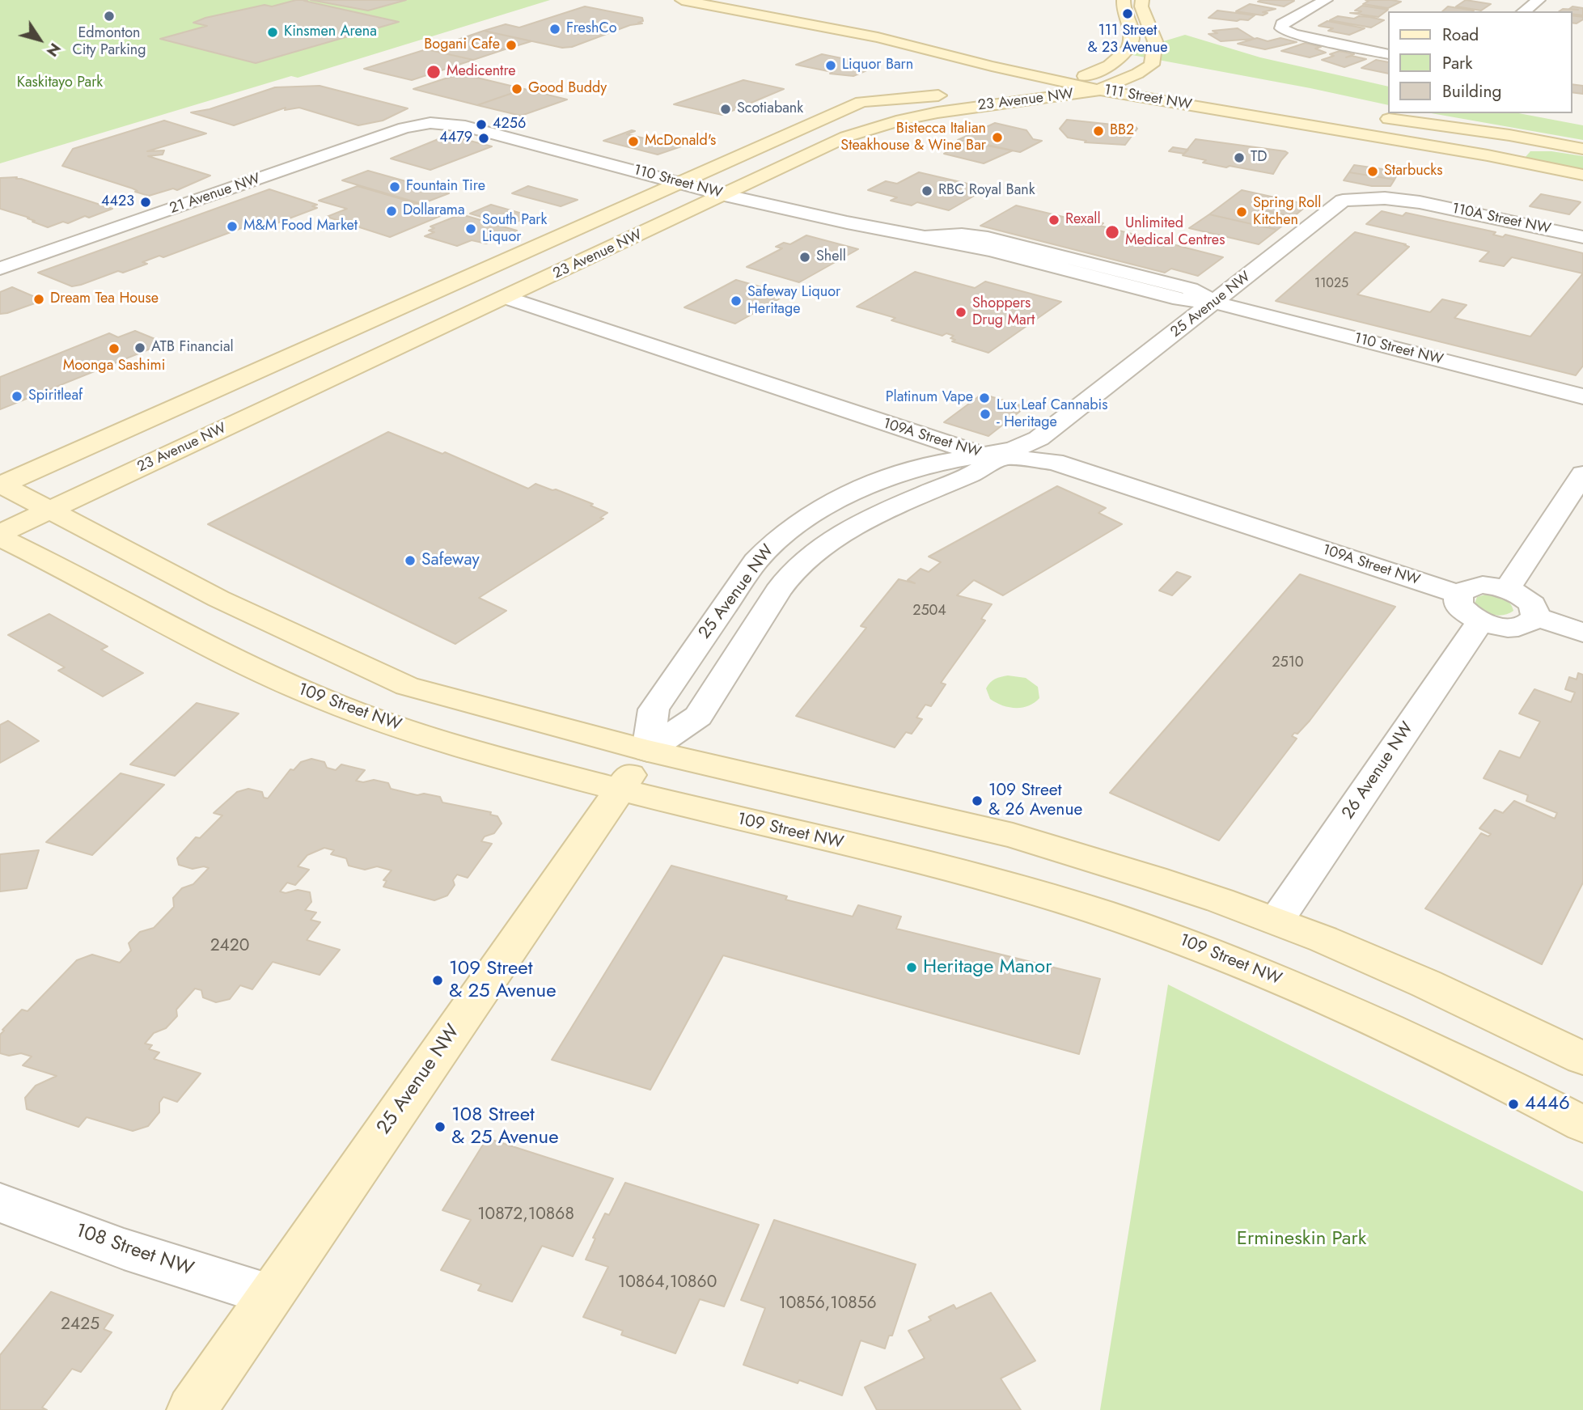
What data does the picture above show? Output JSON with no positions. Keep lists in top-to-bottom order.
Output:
{
  "streets": {
    "main road": [
      "111 Street NW",
      "23 Avenue NW",
      "25 Avenue NW",
      "109 Street NW"
    ],
    "street": [
      "110 Street NW",
      "21 Avenue NW",
      "110A Street NW",
      "109A Street NW",
      "26 Avenue NW",
      "108 Street NW"
    ]
  },
  "crossings": [
    ["111 Street NW", "23 Avenue NW"],
    ["23 Avenue NW", "110 Street NW"],
    ["23 Avenue NW", "109A Street NW"],
    ["110 Street NW", "21 Avenue NW"],
    ["110 Street NW", "25 Avenue NW"],
    ["110A Street NW", "25 Avenue NW"],
    ["25 Avenue NW", "109A Street NW"],
    ["25 Avenue NW", "109 Street NW"],
    ["25 Avenue NW", "108 Street NW"]
  ],
  "parks": ["Kaskitayo Park", "Ermineskin Park"],
  "places": [
    "111 Street & 23 Avenue",
    "Edmonton City Parking",
    "FreshCo",
    "Kinsmen Arena",
    "Bogani Cafe",
    "Liquor Barn",
    "Medicentre",
    "Good Buddy",
    "Scotiabank",
    "4256",
    "BB2",
    "Bistecca Italian Steakhouse & Wine Bar",
    "4479",
    "McDonald's",
    "TD",
    "Starbucks",
    "Fountain Tire",
    "RBC Royal Bank",
    "4423",
    "Dollarama",
    "Spring Roll Kitchen",
    "Rexall",
    "M&M Food Market",
    "South Park Liquor",
    "Unlimited Medical Centres",
    "Shell",
    "Dream Tea House",
    "Safeway Liquor Heritage",
    "Shoppers Drug Mart",
    "ATB Financial",
    "Moonga Sashimi",
    "Spiritleaf",
    "Platinum Vape",
    "Lux Leaf Cannabis - Heritage",
    "Safeway",
    "109 Street & 26 Avenue",
    "Heritage Manor",
    "109 Street & 25 Avenue",
    "4446",
    "108 Street & 25 Avenue"
  ],
  "house_numbers": [
    "11025",
    "2504",
    "2510",
    "2420",
    "10872,10868",
    "10864,10860",
    "10856,10856",
    "2425"
  ],
  "legend": ["Road", "Park", "Building"],
  "north": "bottom right"
}
